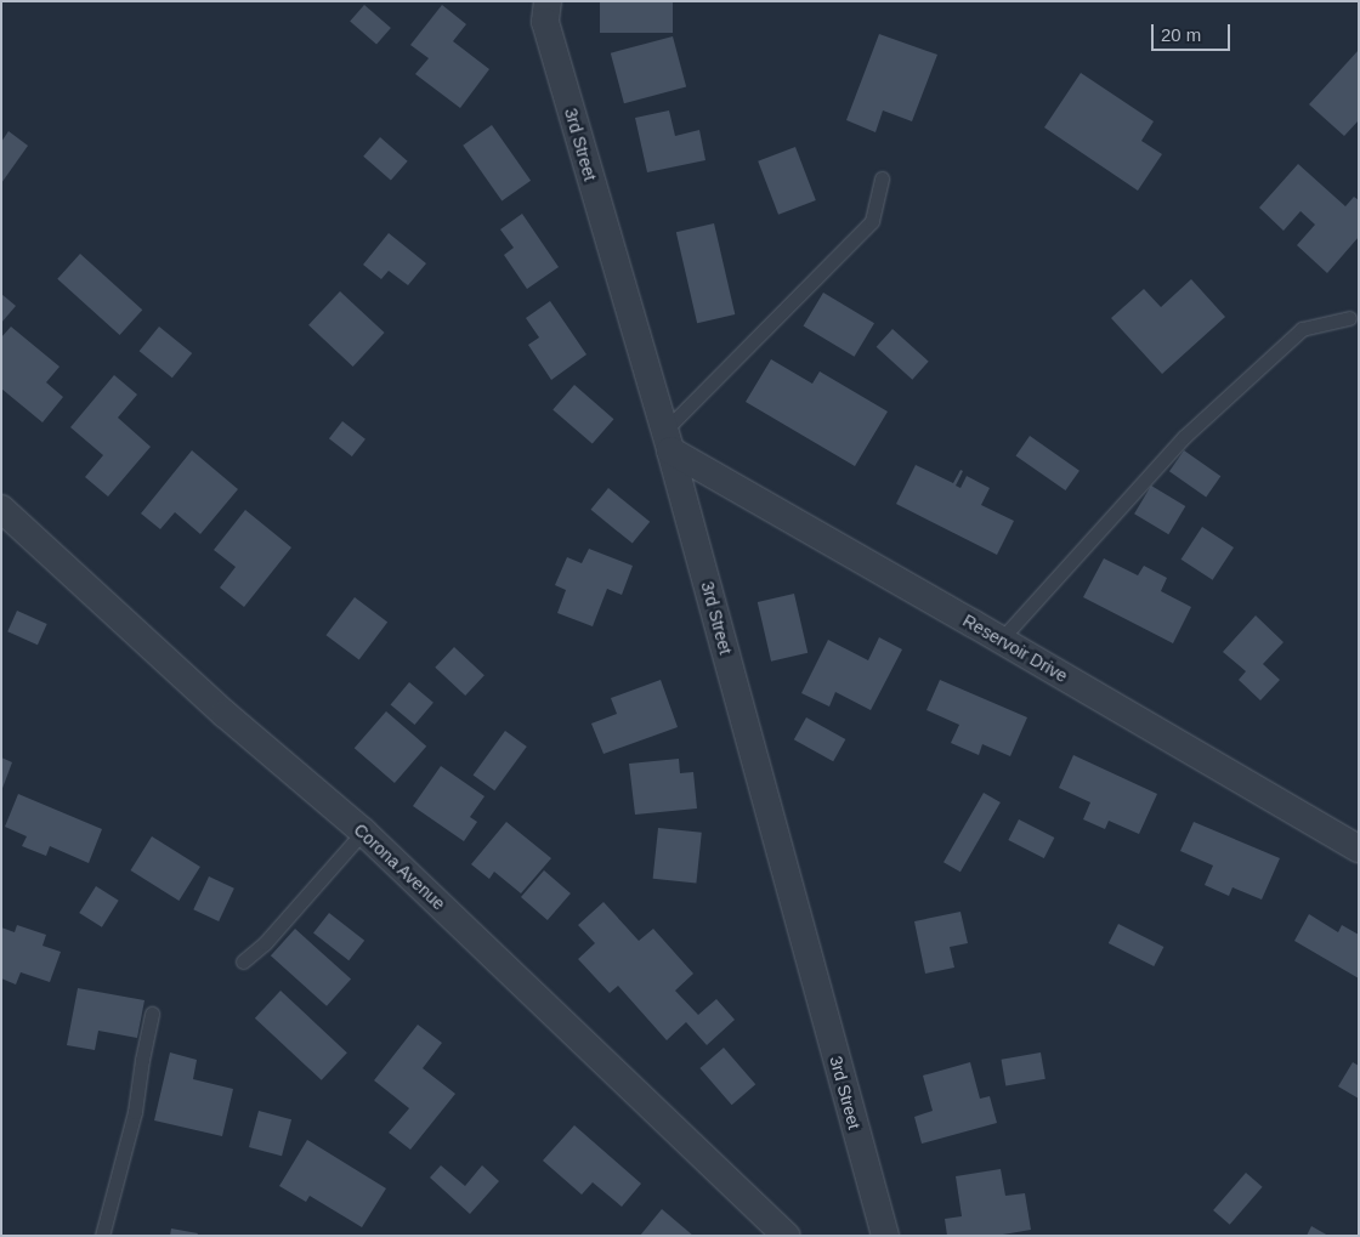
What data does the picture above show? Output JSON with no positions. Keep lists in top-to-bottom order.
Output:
{
  "streets": {
    "street": ["3rd Street", "Reservoir Drive", "Corona Avenue"]
  },
  "crossings": [
    ["3rd Street", "Reservoir Drive"]
  ],
  "scale_bar": "20 m"
}
